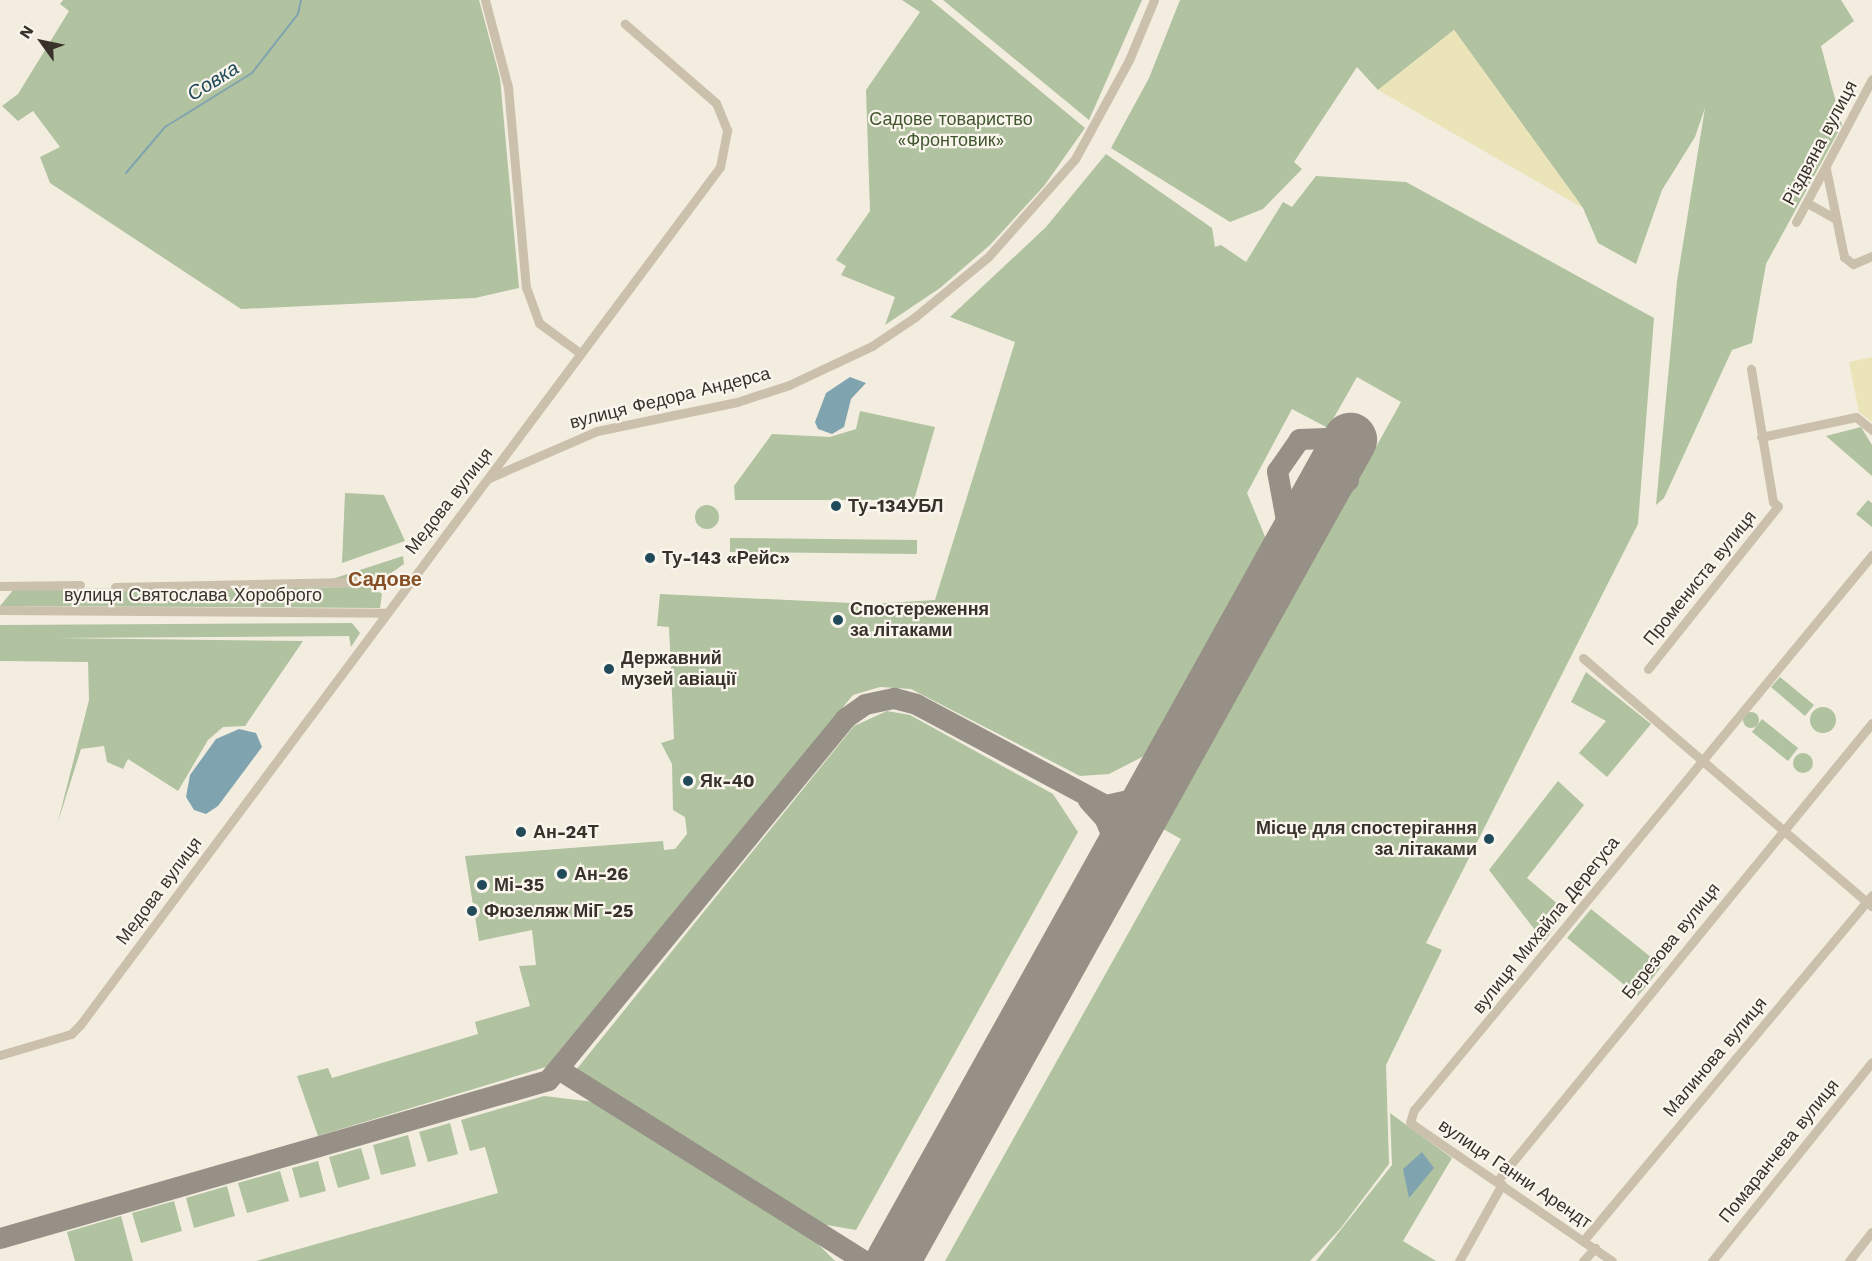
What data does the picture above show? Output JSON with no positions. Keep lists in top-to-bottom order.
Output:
{
  "streets": {
    "street": [
      "Різдвяна вулиця",
      "вулиця Федора Андерса",
      "Медова вулиця",
      "Промениста вулиця",
      "вулиця Святослава Хороброго",
      "вулиця Михайла Дерегуса",
      "Березова вулиця",
      "Малинова вулиця",
      "Помаранчева вулиця",
      "вулиця Ганни Арендт"
    ]
  },
  "crossings": [
    ["вулиця Федора Андерса", "Медова вулиця"],
    ["Медова вулиця", "вулиця Святослава Хороброго"],
    ["вулиця Михайла Дерегуса", "вулиця Ганни Арендт"],
    ["Березова вулиця", "вулиця Ганни Арендт"],
    ["Малинова вулиця", "вулиця Ганни Арендт"]
  ],
  "districts": ["Садове"],
  "water": ["Совка"],
  "parks": ["Садове товариство «Фронтовик»"],
  "places": [
    "Ту-134УБЛ",
    "Ту-143 «Рейс»",
    "Спостереження за літаками",
    "Державний музей авіації",
    "Як-40",
    "Ан-24Т",
    "Місце для спостерігання за літаками",
    "Ан-26",
    "Мі-35",
    "Фюзеляж МіГ-25"
  ],
  "north": "top left"
}
